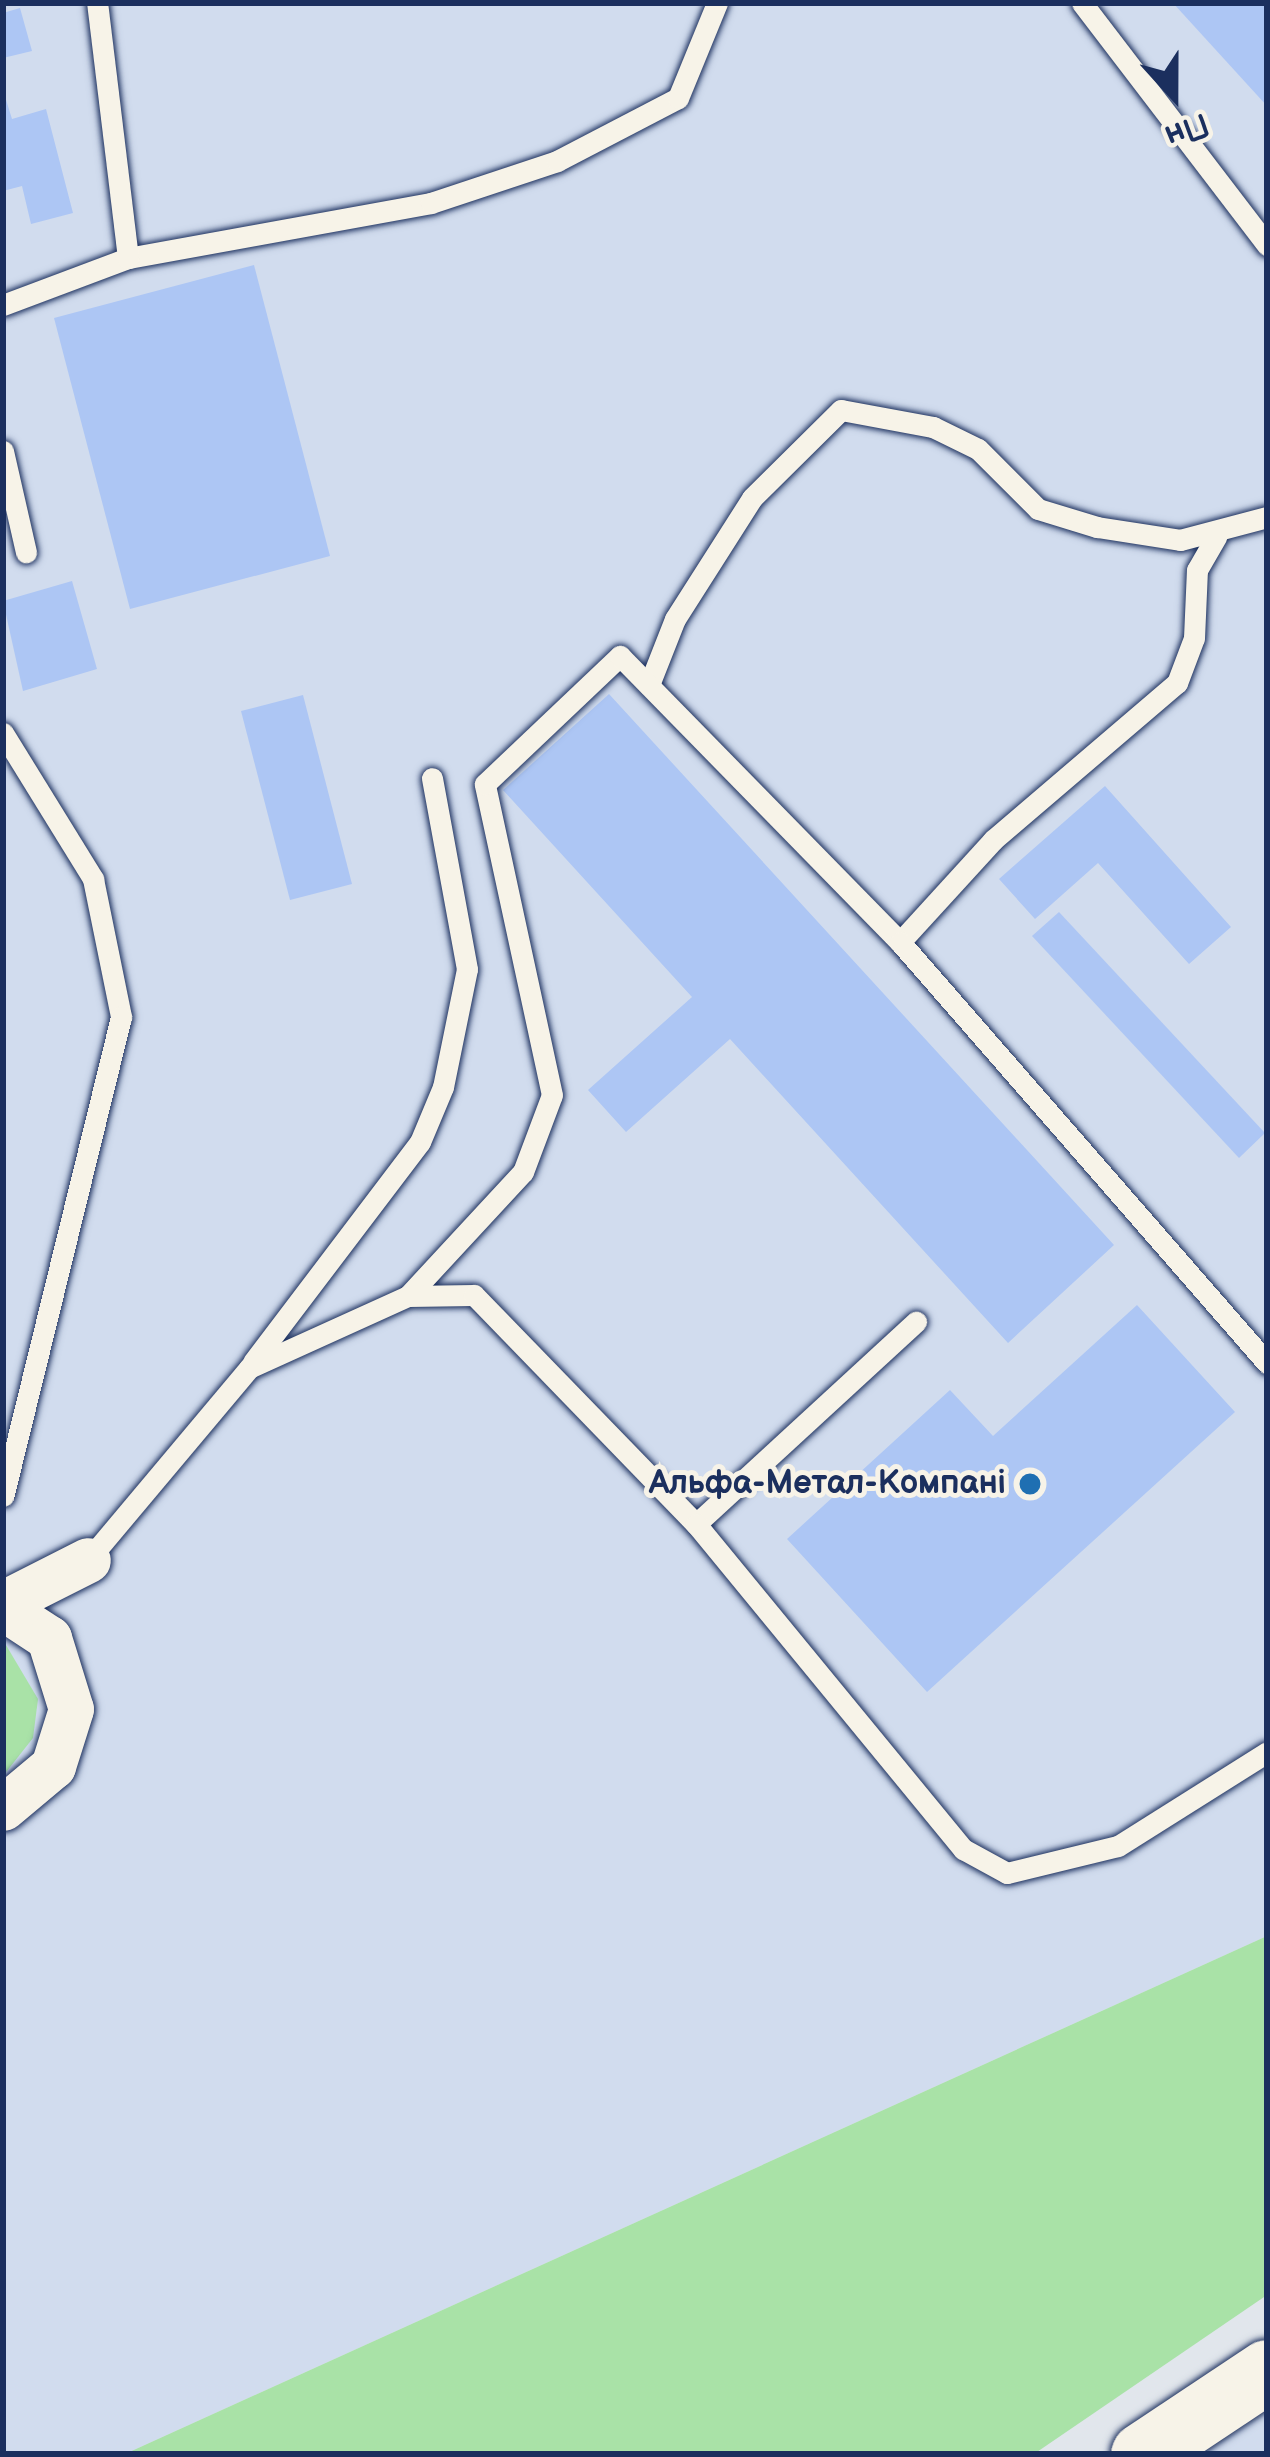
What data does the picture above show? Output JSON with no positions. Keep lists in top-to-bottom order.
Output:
{
  "places": ["Альфа-Метал-Компані"],
  "north": "bottom"
}
